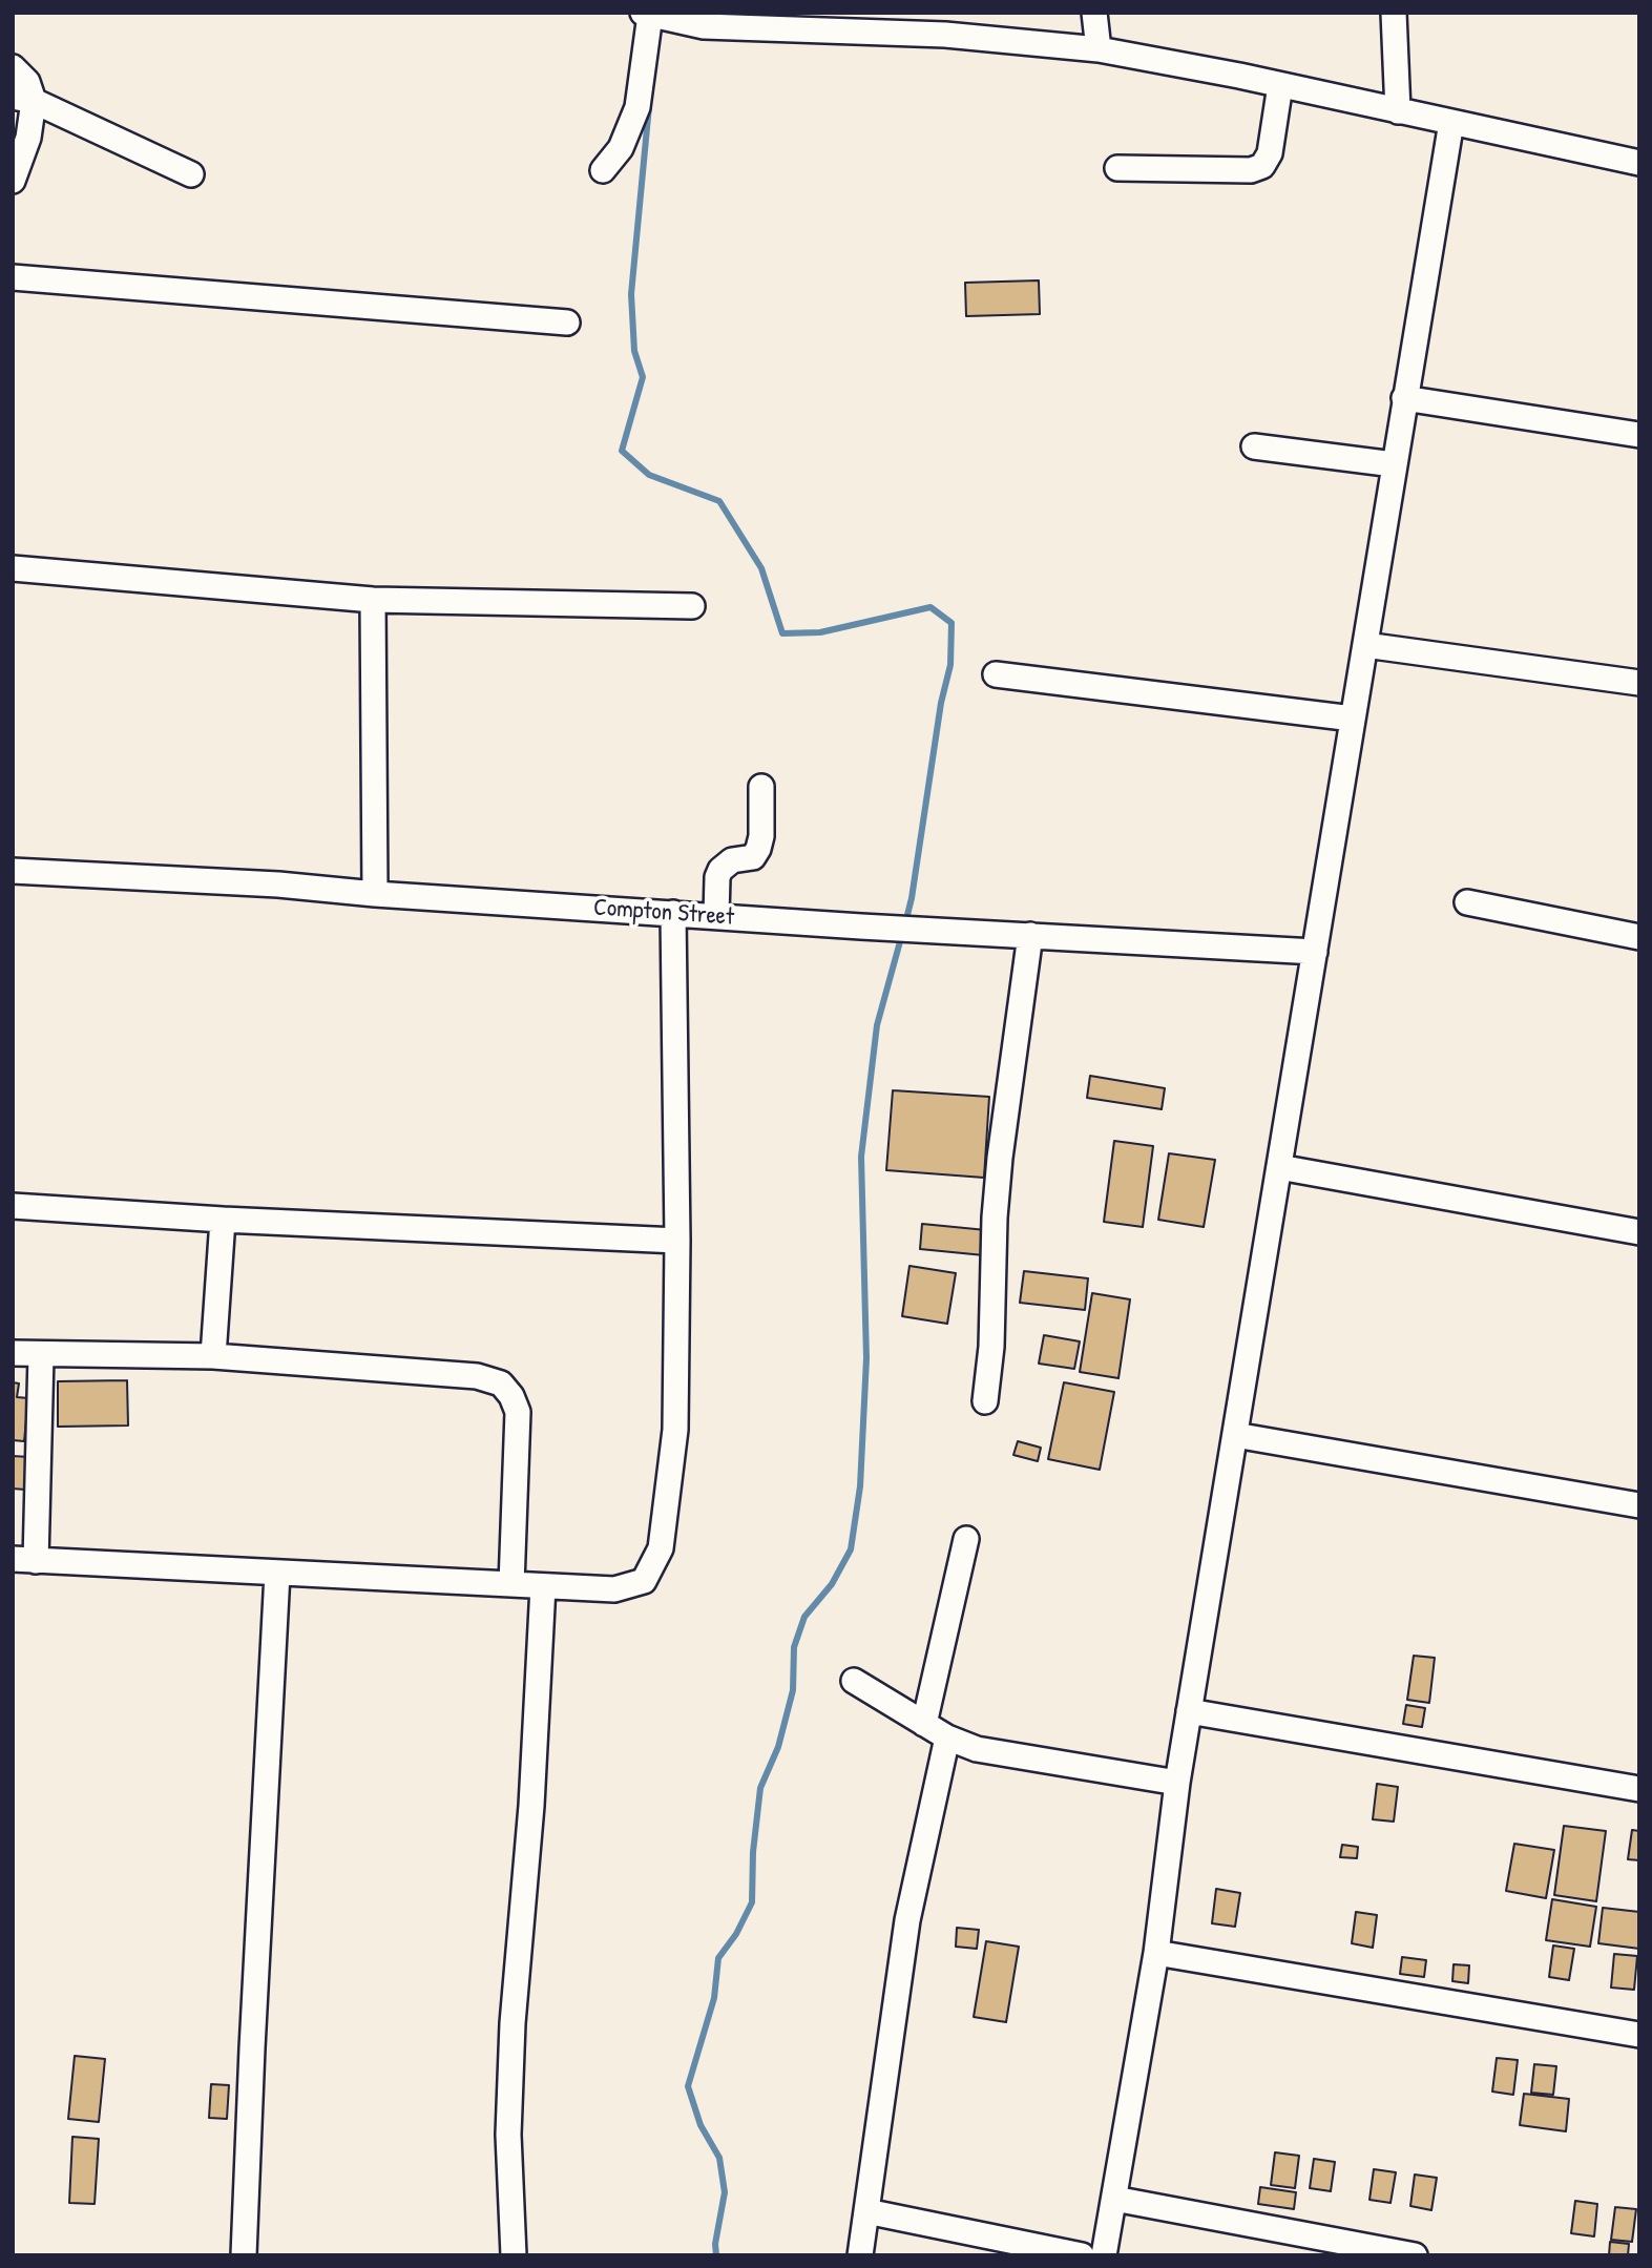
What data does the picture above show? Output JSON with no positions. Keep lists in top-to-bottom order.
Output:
{
  "streets": {
    "street": ["Compton Street"]
  }
}
